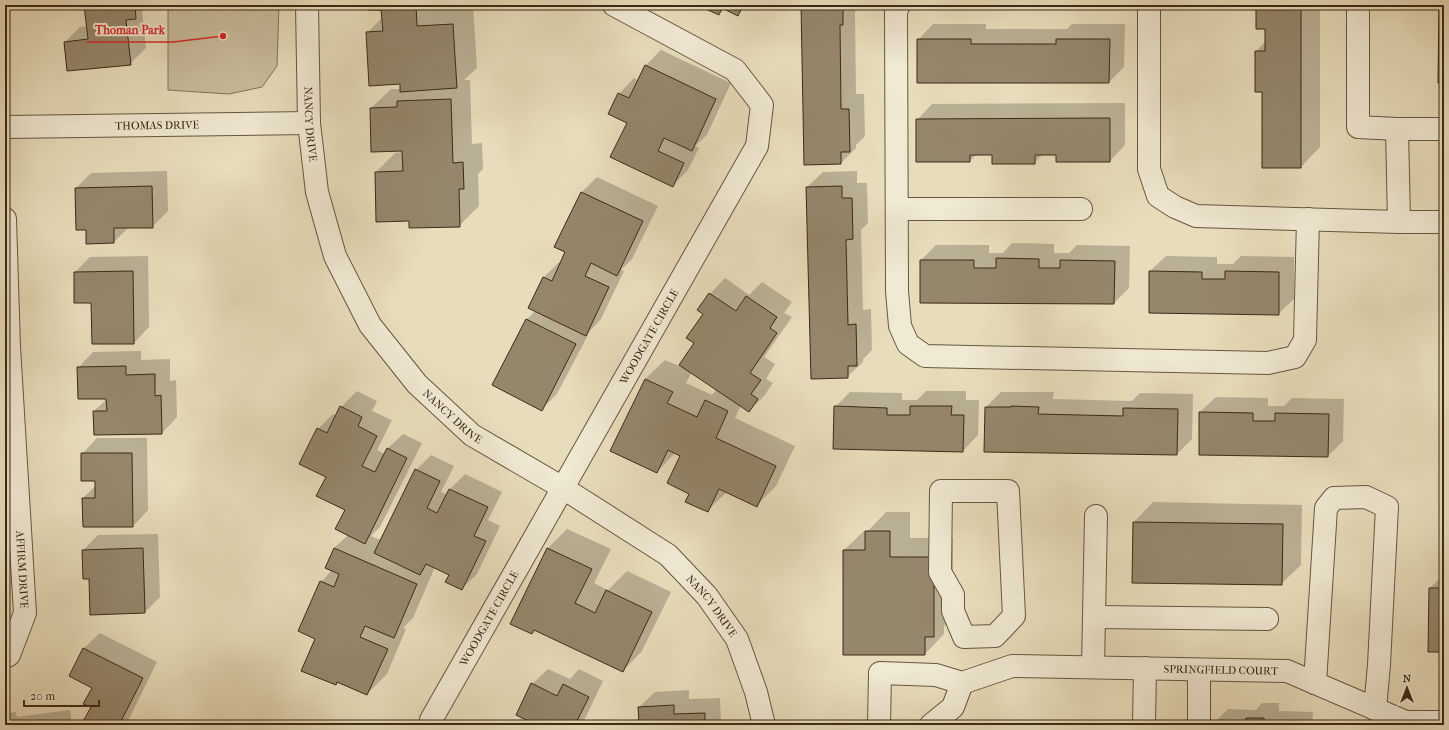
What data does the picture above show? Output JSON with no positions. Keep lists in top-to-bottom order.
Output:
{
  "streets": {
    "street": [
      "NANCY DRIVE",
      "THOMAS DRIVE",
      "WOODGATE CIRCLE",
      "AFFIRM DRIVE",
      "SPRINGFIELD COURT"
    ]
  },
  "crossings": [
    ["NANCY DRIVE", "THOMAS DRIVE"],
    ["NANCY DRIVE", "WOODGATE CIRCLE"]
  ],
  "places": ["Thoman Park"],
  "scale_bar": "20 m",
  "north": "top"
}
